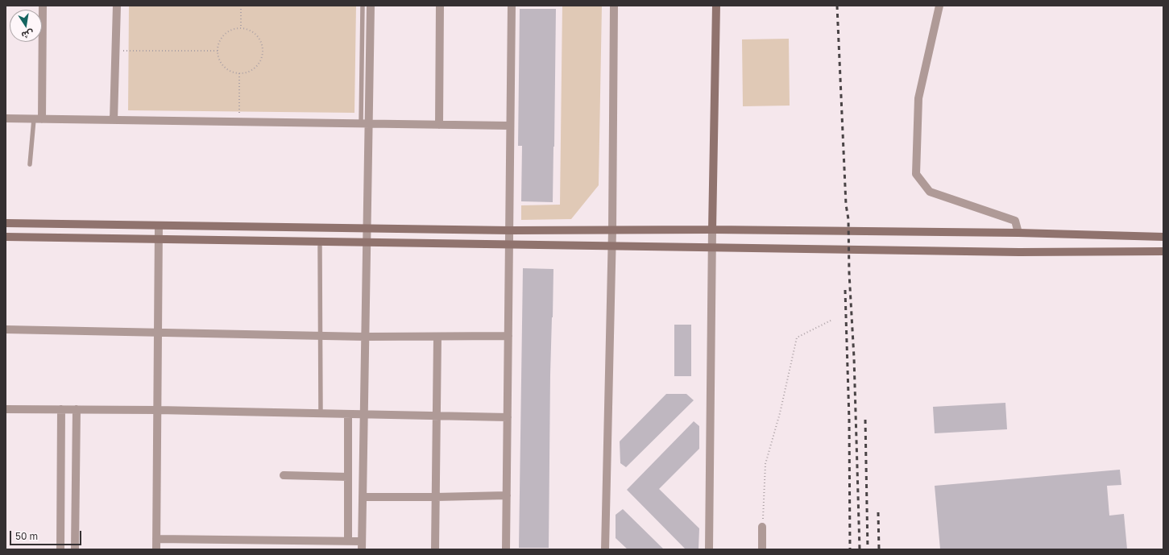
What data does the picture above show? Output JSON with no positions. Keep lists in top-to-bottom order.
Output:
{
  "scale_bar": "50 m",
  "north": "bottom"
}
